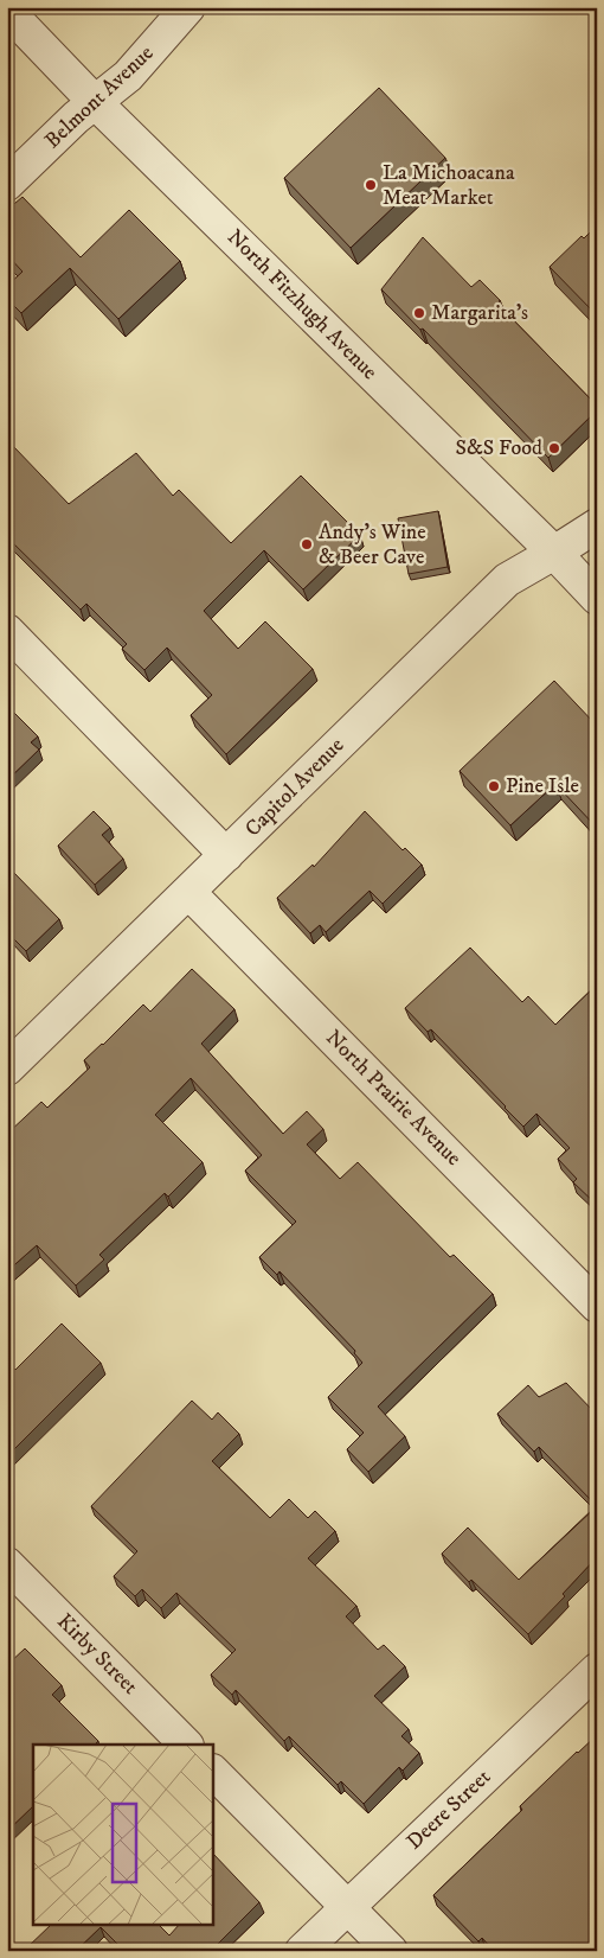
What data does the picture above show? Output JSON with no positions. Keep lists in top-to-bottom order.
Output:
{
  "streets": {
    "street": [
      "Belmont Avenue",
      "North Fitzhugh Avenue",
      "Capitol Avenue",
      "North Prairie Avenue",
      "Kirby Street",
      "Deere Street"
    ]
  },
  "crossings": [
    ["Belmont Avenue", "North Fitzhugh Avenue"],
    ["North Fitzhugh Avenue", "Capitol Avenue"],
    ["Capitol Avenue", "North Prairie Avenue"]
  ],
  "places": [
    "La Michoacana Meat Market",
    "Margarita's",
    "S&S Food",
    "Andy's Wine & Beer Cave",
    "Pine Isle"
  ]
}
